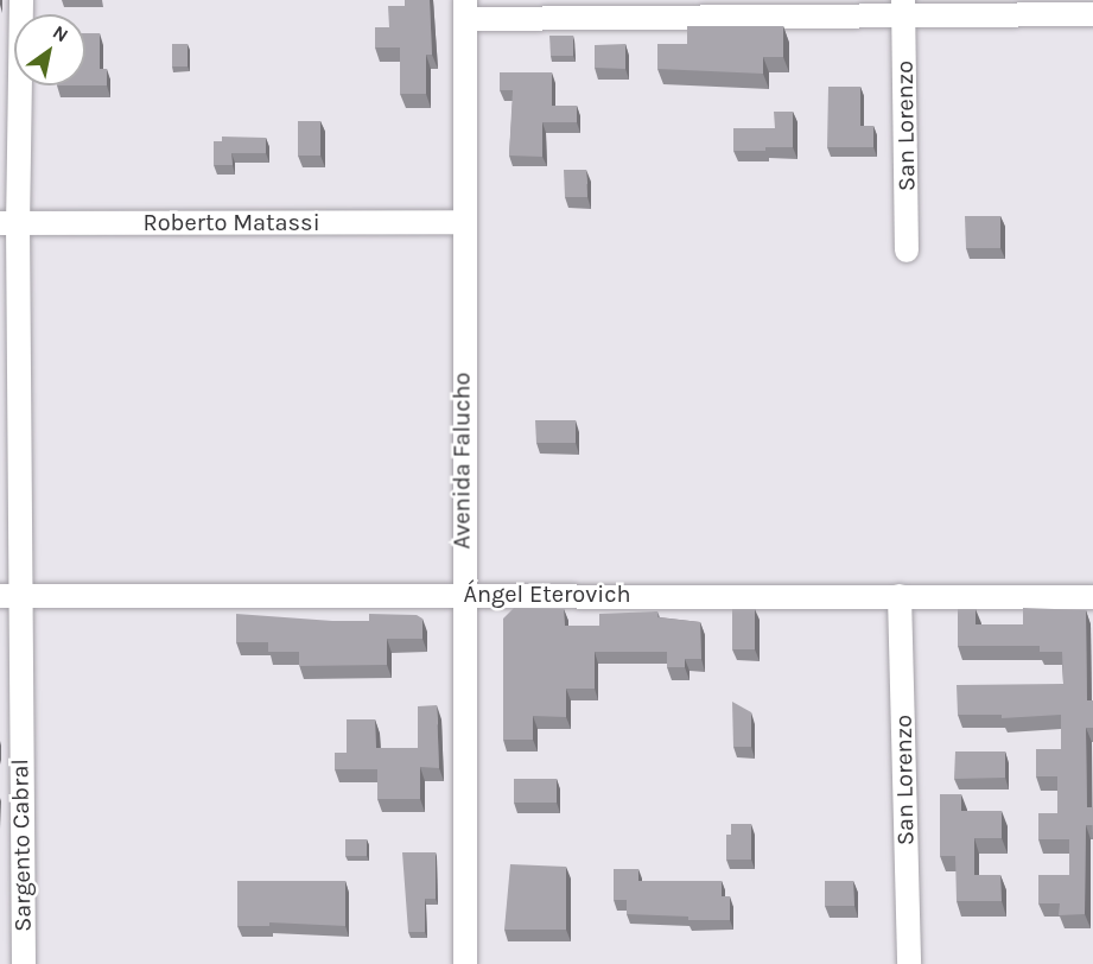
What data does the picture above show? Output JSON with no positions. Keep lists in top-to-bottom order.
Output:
{
  "streets": {
    "street": [
      "San Lorenzo",
      "Roberto Matassi",
      "Avenida Falucho",
      "Ángel Eterovich",
      "Sargento Cabral"
    ]
  },
  "crossings": [
    ["San Lorenzo", "Ángel Eterovich"],
    ["Roberto Matassi", "Avenida Falucho"],
    ["Roberto Matassi", "Sargento Cabral"],
    ["Avenida Falucho", "Ángel Eterovich"],
    ["Ángel Eterovich", "Sargento Cabral"]
  ],
  "north": "top right"
}
